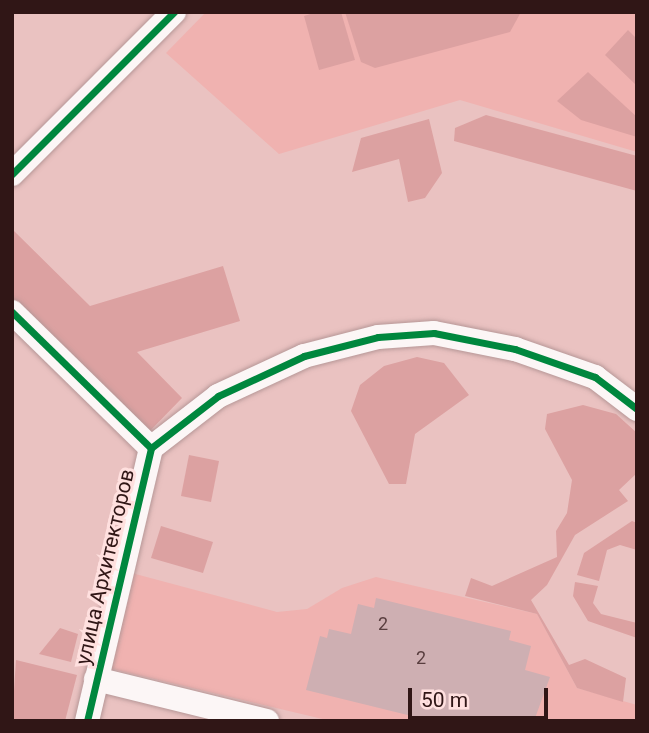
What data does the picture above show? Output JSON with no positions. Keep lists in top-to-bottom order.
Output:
{
  "streets": {
    "street": ["улица Архитекторов"]
  },
  "house_numbers": ["2", "2"],
  "scale_bar": "50 m"
}
